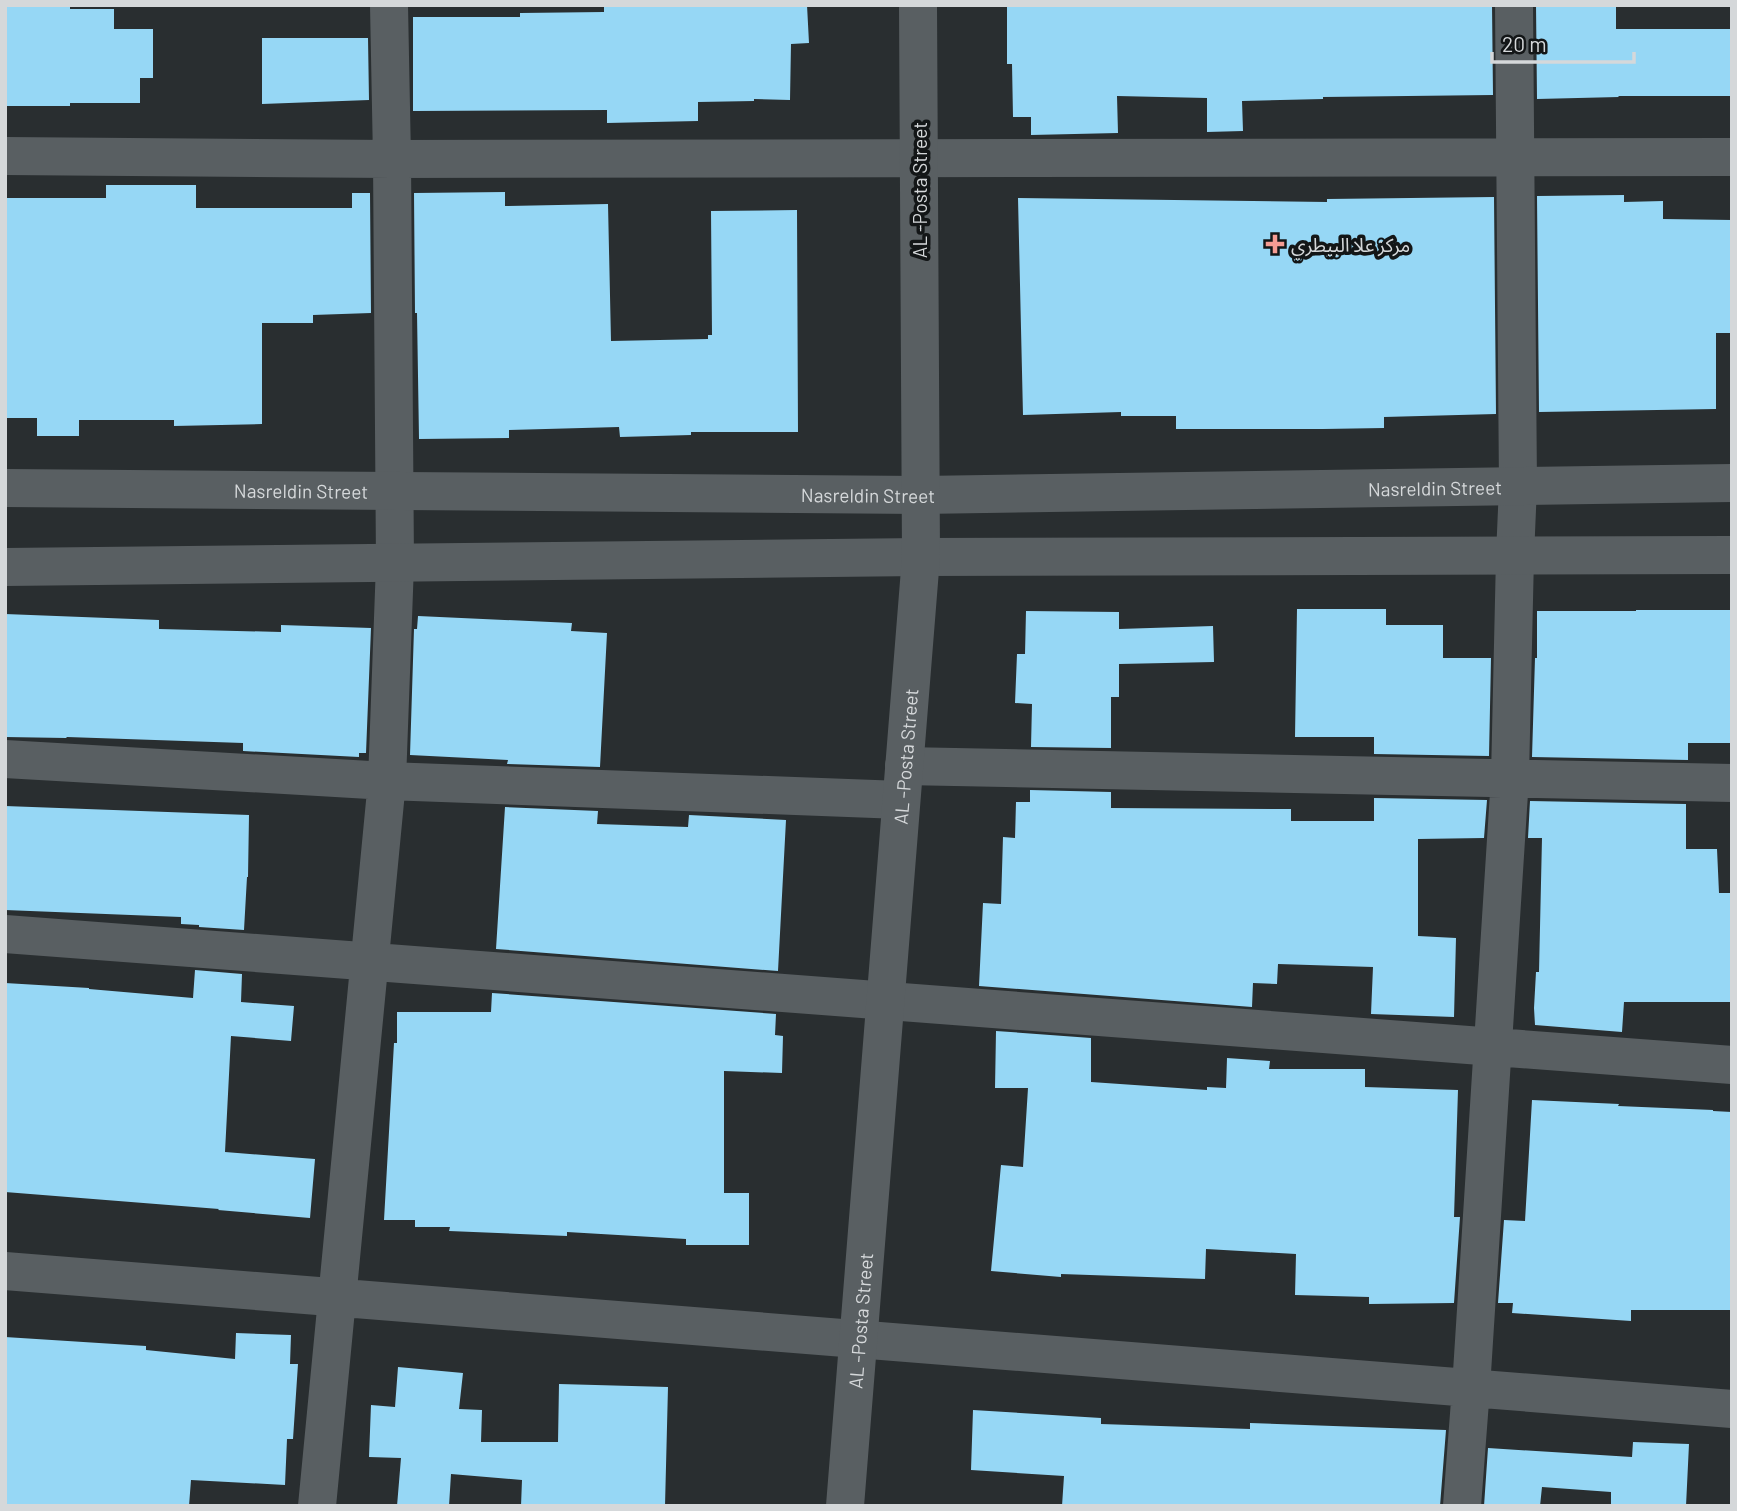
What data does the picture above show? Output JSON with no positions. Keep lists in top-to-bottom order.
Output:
{
  "streets": {
    "street": ["AL -Posta Street", "Nasreldin Street"]
  },
  "crossings": [
    ["AL -Posta Street", "Nasreldin Street"]
  ],
  "places": {
    "health": ["مركز علا البيطري"]
  },
  "scale_bar": "20 m"
}
